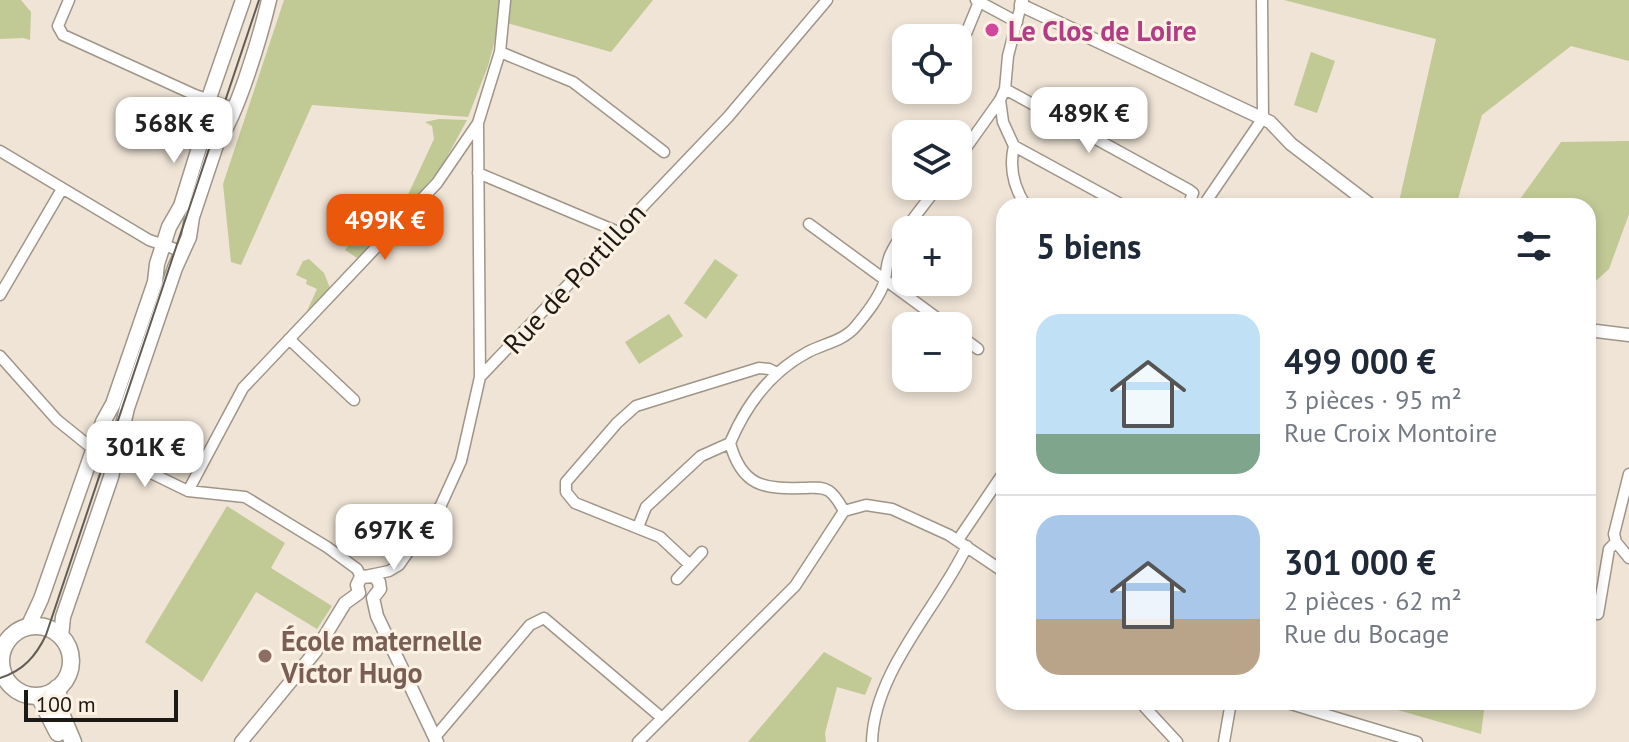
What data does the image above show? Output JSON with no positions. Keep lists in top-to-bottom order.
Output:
{
  "streets": {
    "street": ["Rue de Portillon"]
  },
  "places": ["Le Clos de Loire", "École maternelle Victor Hugo"],
  "scale_bar": "100 m",
  "page": {
    "map_buttons": ["+", "−"],
    "price": [
      "489K €",
      "568K €",
      "499K €",
      "301K €",
      "697K €"
    ],
    "heading": "5 biens",
    "list": [
      {
        "name": "499 000 €",
        "note": "3 pièces · 95 m² · Rue Croix Montoire"
      },
      {
        "name": "301 000 €",
        "note": "2 pièces · 62 m² · Rue du Bocage"
      }
    ],
    "scale": "100 m"
  }
}
